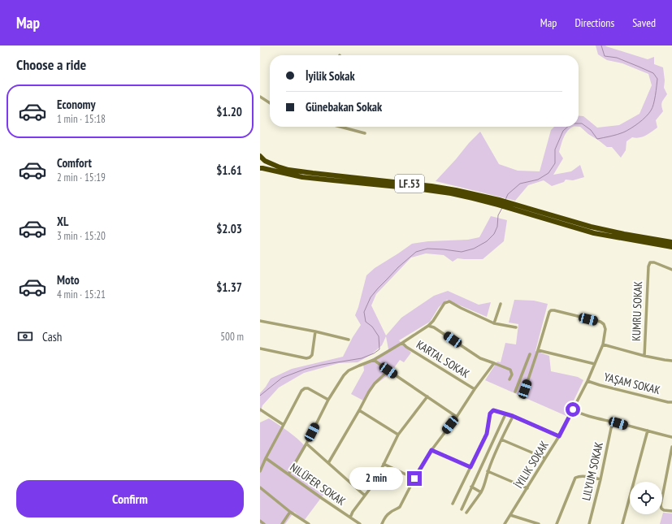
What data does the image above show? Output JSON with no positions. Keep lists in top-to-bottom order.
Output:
{
  "streets": {
    "highway": ["LF.53"],
    "street": [
      "KUMRU SOKAK",
      "KARTAL SOKAK",
      "YAŞAM SOKAK",
      "İYILIK SOKAK",
      "LILYUM SOKAK",
      "NILÜFER SOKAK"
    ]
  },
  "crossings": [
    ["YAŞAM SOKAK", "İYILIK SOKAK"]
  ],
  "page": {
    "header": "Map",
    "nav": ["Map", "Directions", "Saved"],
    "heading": "Choose a ride",
    "banner": ["İyilik Sokak", "Günebakan Sokak"],
    "list": [
      {
        "name": "Economy",
        "note": "1 min · 15:18",
        "value": "$1.20"
      },
      {
        "name": "Comfort",
        "note": "2 min · 15:19",
        "value": "$1.61"
      },
      {
        "name": "XL",
        "note": "3 min · 15:20",
        "value": "$2.03"
      },
      {
        "name": "Moto",
        "note": "4 min · 15:21",
        "value": "$1.37"
      }
    ],
    "pay": ["Cash", "500 m"],
    "bubble": "2 min",
    "buttons": "Confirm"
  }
}
